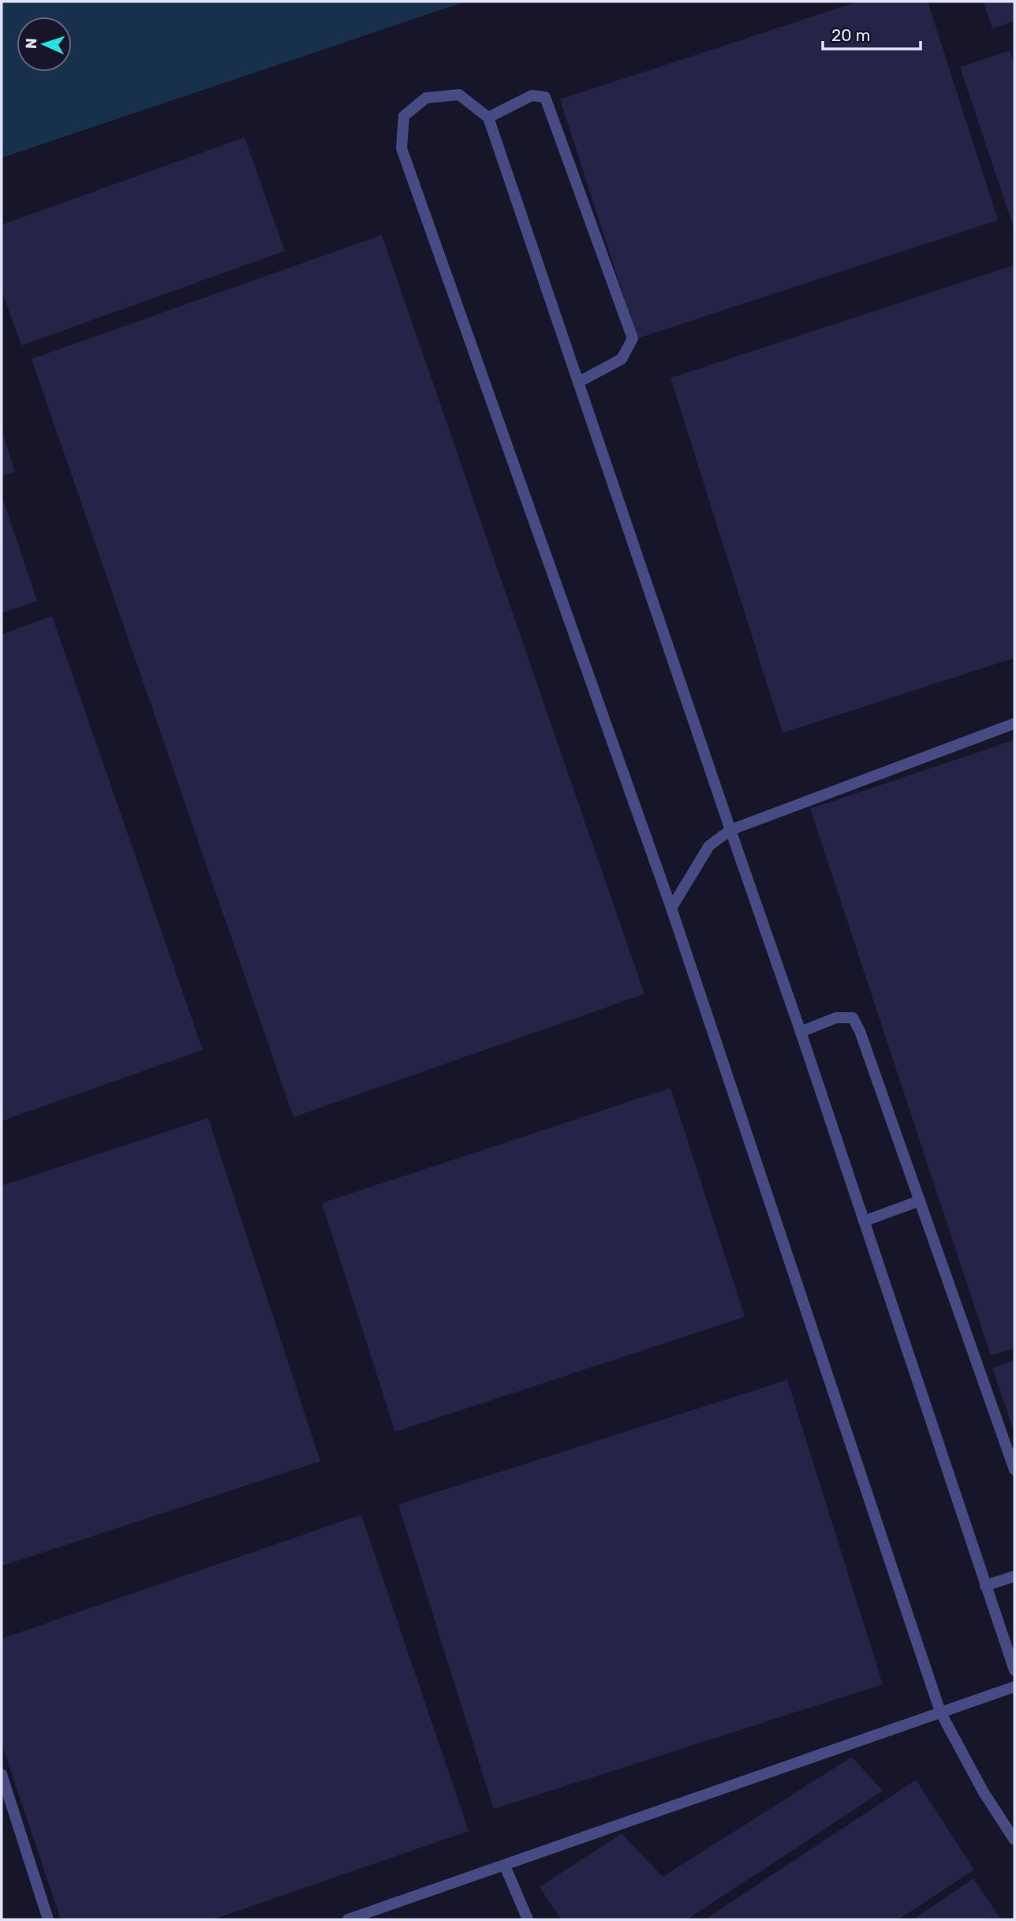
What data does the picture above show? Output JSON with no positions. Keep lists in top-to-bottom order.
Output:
{
  "scale_bar": "20 m",
  "north": "left"
}
